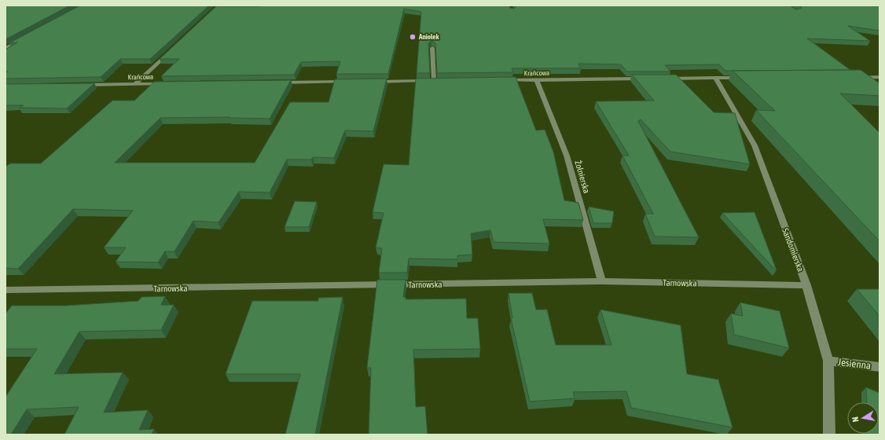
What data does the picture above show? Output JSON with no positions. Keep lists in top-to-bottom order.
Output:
{
  "streets": {
    "street": [
      "Krańcowa",
      "Żołnierska",
      "Sandomierska",
      "Tarnowska",
      "Jesienna"
    ]
  },
  "crossings": [
    ["Krańcowa", "Żołnierska"],
    ["Żołnierska", "Tarnowska"],
    ["Sandomierska", "Tarnowska"],
    ["Sandomierska", "Jesienna"]
  ],
  "places": ["Aniołek"],
  "north": "left"
}
